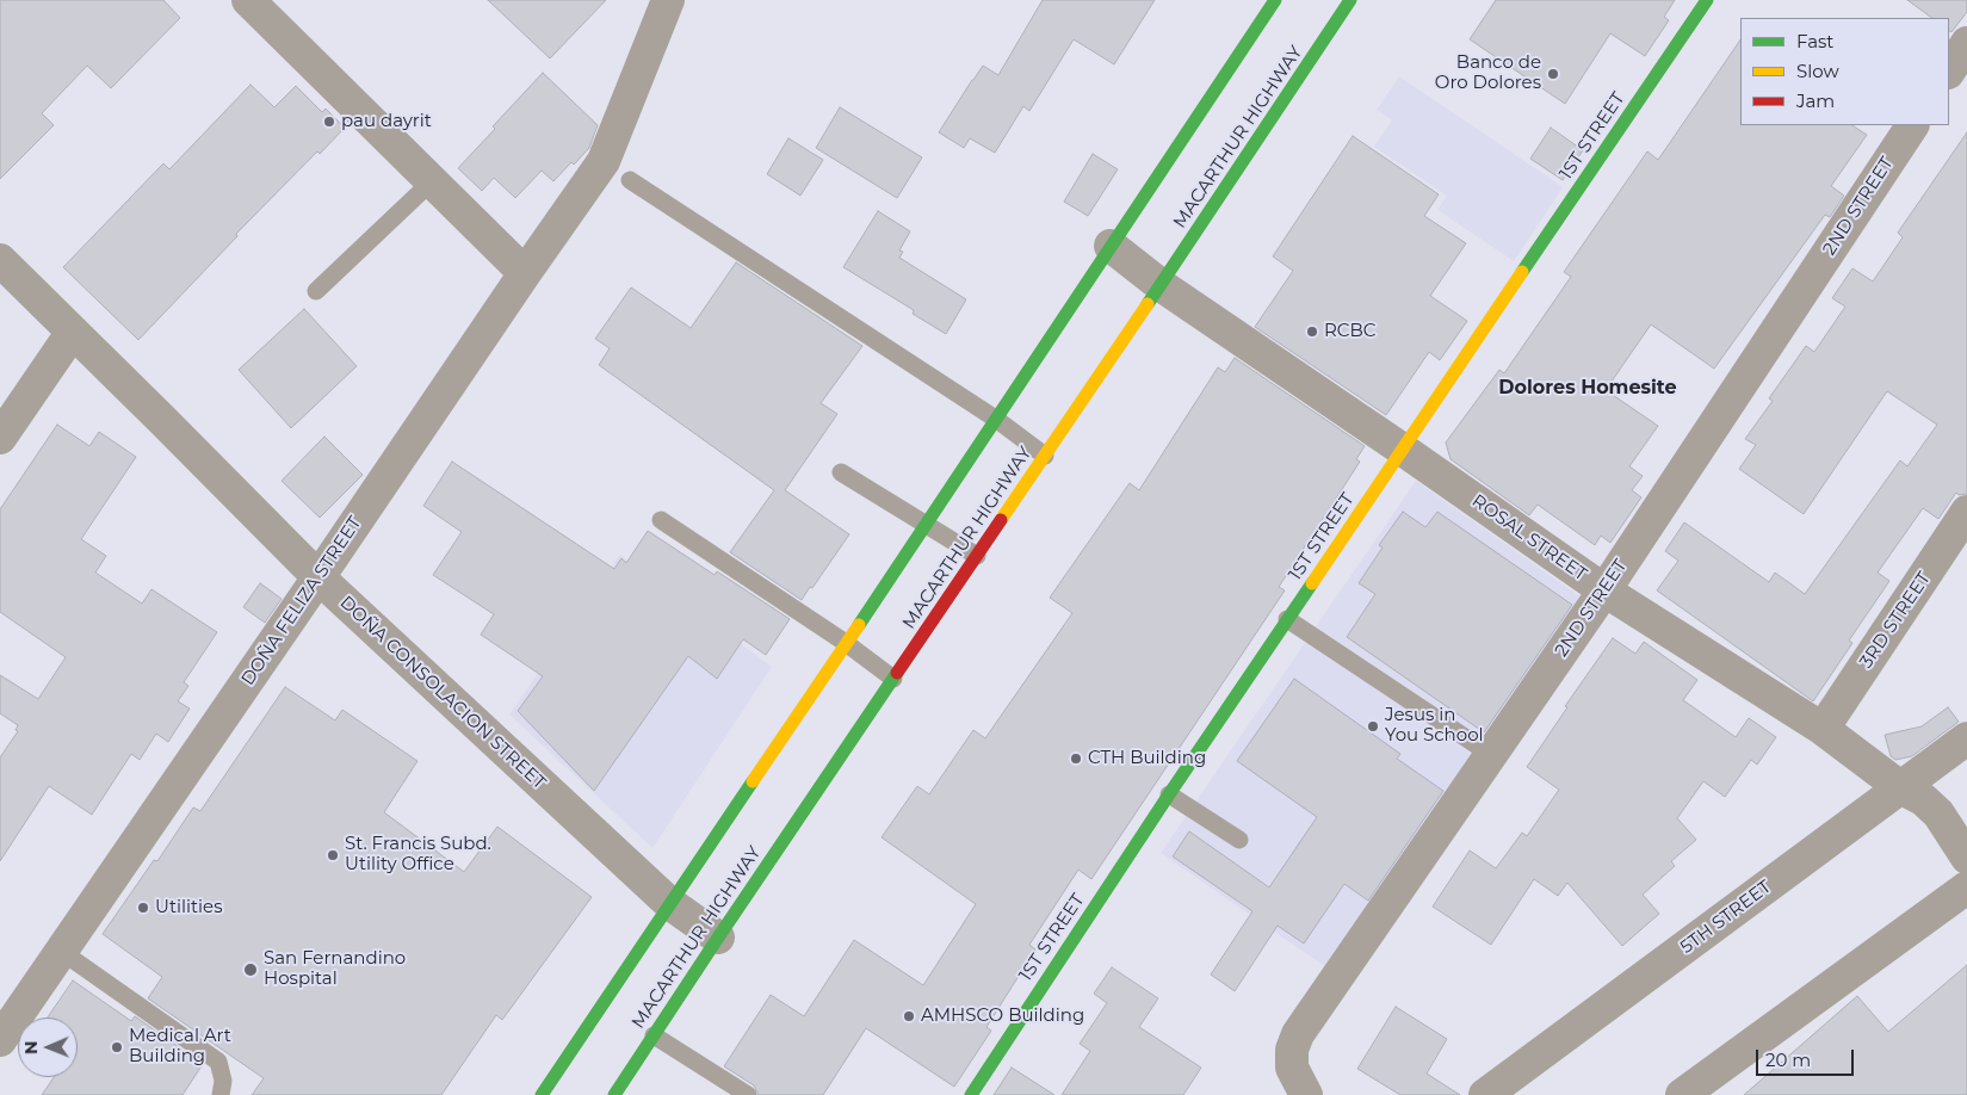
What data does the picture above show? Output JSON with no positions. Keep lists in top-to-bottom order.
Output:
{
  "streets": {
    "main road": ["1ST STREET", "MACARTHUR HIGHWAY"],
    "street": [
      "2ND STREET",
      "ROSAL STREET",
      "DOÑA FELIZA STREET",
      "3RD STREET",
      "DOÑA CONSOLACION STREET",
      "5TH STREET"
    ]
  },
  "crossings": [
    ["1ST STREET", "ROSAL STREET"],
    ["MACARTHUR HIGHWAY", "ROSAL STREET"],
    ["MACARTHUR HIGHWAY", "DOÑA CONSOLACION STREET"],
    ["2ND STREET", "ROSAL STREET"],
    ["ROSAL STREET", "3RD STREET"],
    ["ROSAL STREET", "5TH STREET"],
    ["DOÑA FELIZA STREET", "DOÑA CONSOLACION STREET"]
  ],
  "districts": ["Dolores Homesite"],
  "places": [
    "Banco de Oro Dolores",
    "pau dayrit",
    "RCBC",
    "Jesus in You School",
    "CTH Building",
    "St. Francis Subd. Utility Office",
    "Utilities",
    "San Fernandino Hospital",
    "AMHSCO Building",
    "Medical Art Building"
  ],
  "legend": ["Fast", "Slow", "Jam"],
  "scale_bar": "20 m",
  "north": "left"
}
